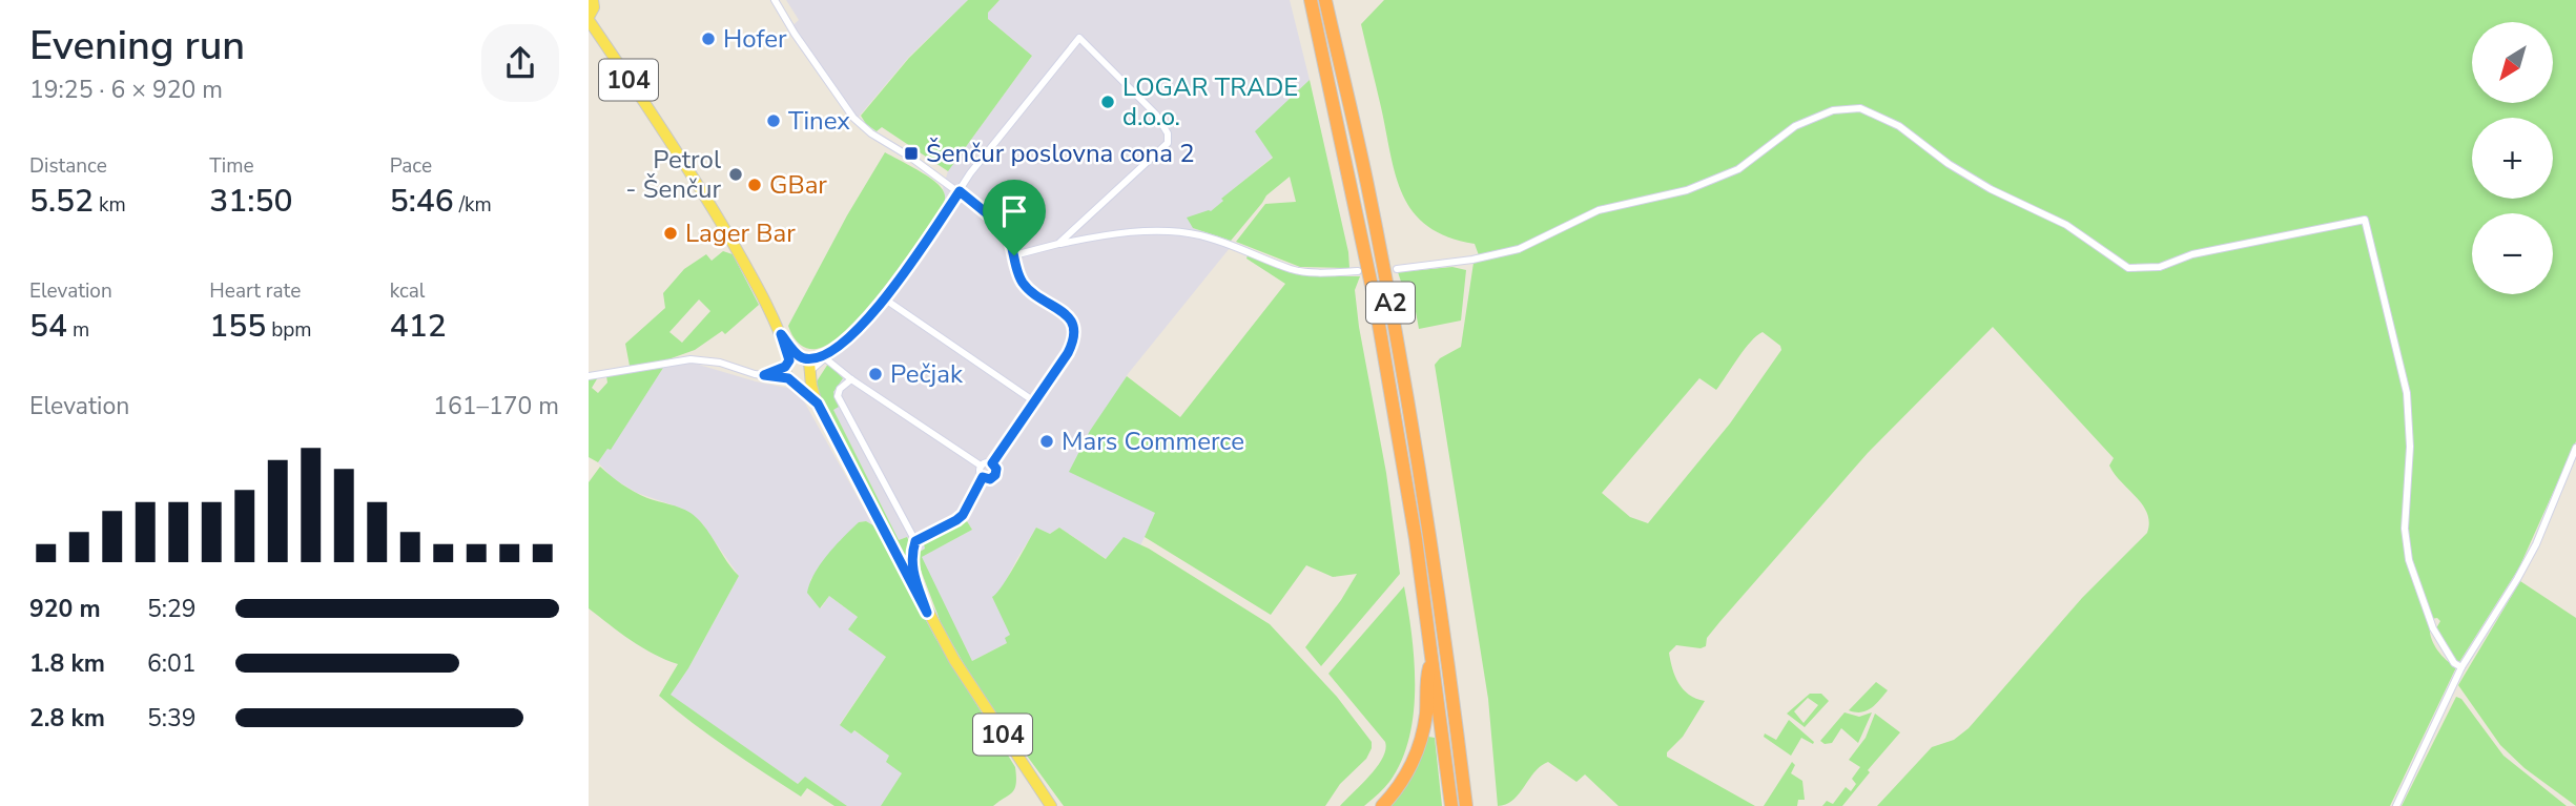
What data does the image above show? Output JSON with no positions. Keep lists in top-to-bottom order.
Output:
{
  "streets": {
    "highway": ["A2"],
    "main road": ["104"]
  },
  "places": {
    "other": [
      "Hofer",
      "LOGAR TRADE d.o.o.",
      "Tinex",
      "Petrol - Šenčur",
      "GBar",
      "Lager Bar",
      "Pečjak",
      "Mars Commerce"
    ],
    "transit": ["Šenčur poslovna cona 2"]
  },
  "north": "bottom left",
  "page": {
    "heading": ["Evening run", "19:25 · 6 × 920 m"],
    "map_buttons": ["+", "−"],
    "stats": [
      ["Distance", "5.52 km"],
      ["Time", "31:50"],
      ["Pace", "5:46 /km"],
      ["Elevation", "54 m"],
      ["Heart rate", "155 bpm"],
      ["kcal", "412"]
    ],
    "chart": ["Elevation", "161–170 m"],
    "list": [
      {
        "name": "920 m",
        "note": "5:29"
      },
      {
        "name": "1.8 km",
        "note": "6:01"
      },
      {
        "name": "2.8 km",
        "note": "5:39"
      }
    ]
  }
}
